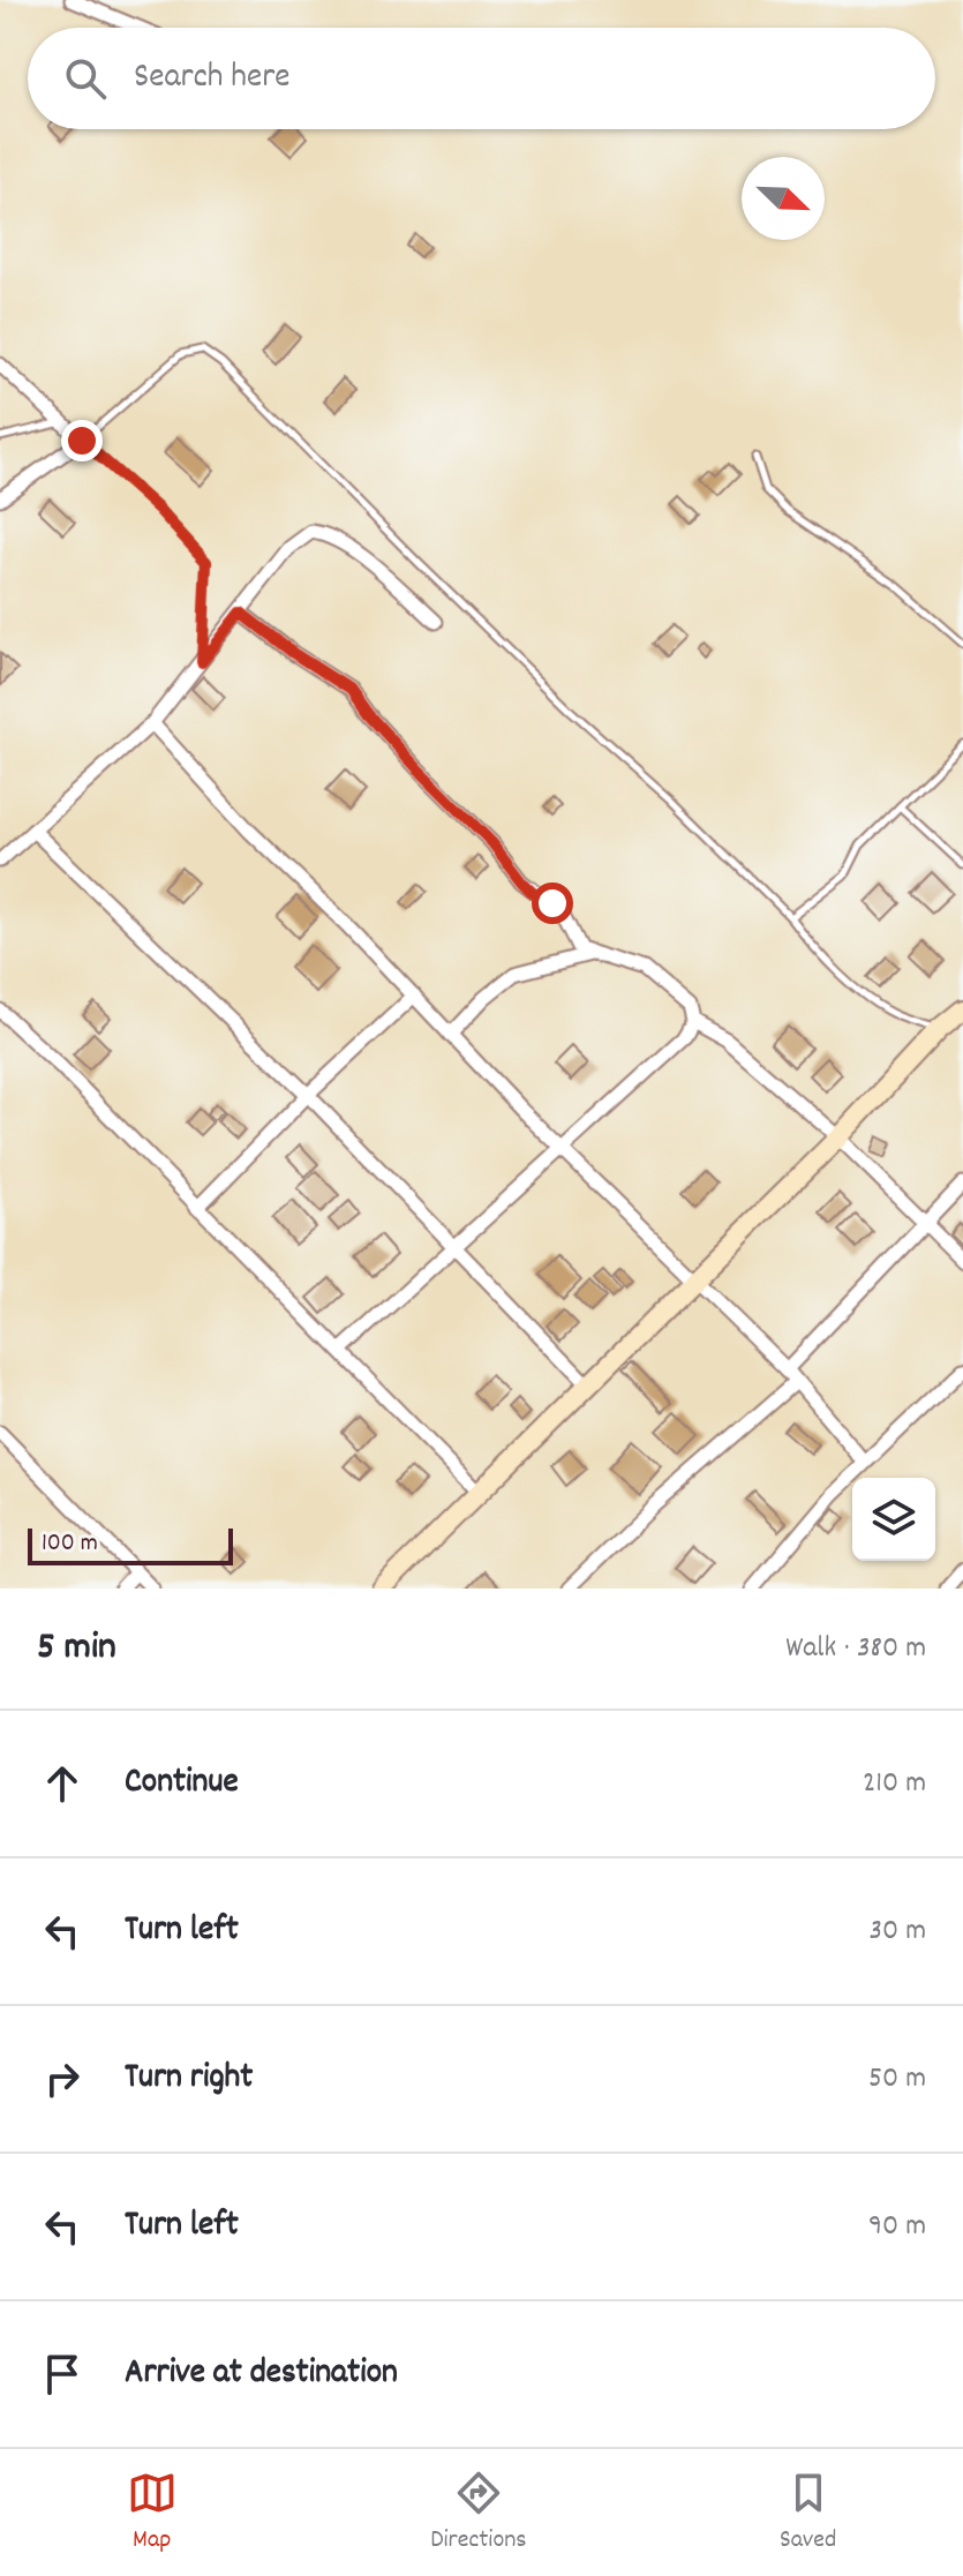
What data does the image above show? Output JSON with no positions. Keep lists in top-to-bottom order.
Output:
{
  "scale_bar": "100 m",
  "north": "bottom right",
  "page": {
    "search": "Search here",
    "scale": "100 m",
    "heading": ["5 min", "Walk · 380 m"],
    "list": [
      ["Continue", "210 m"],
      ["Turn left", "30 m"],
      ["Turn right", "50 m"],
      ["Turn left", "90 m"],
      "Arrive at destination"
    ],
    "nav": ["Map", "Directions", "Saved"]
  }
}
